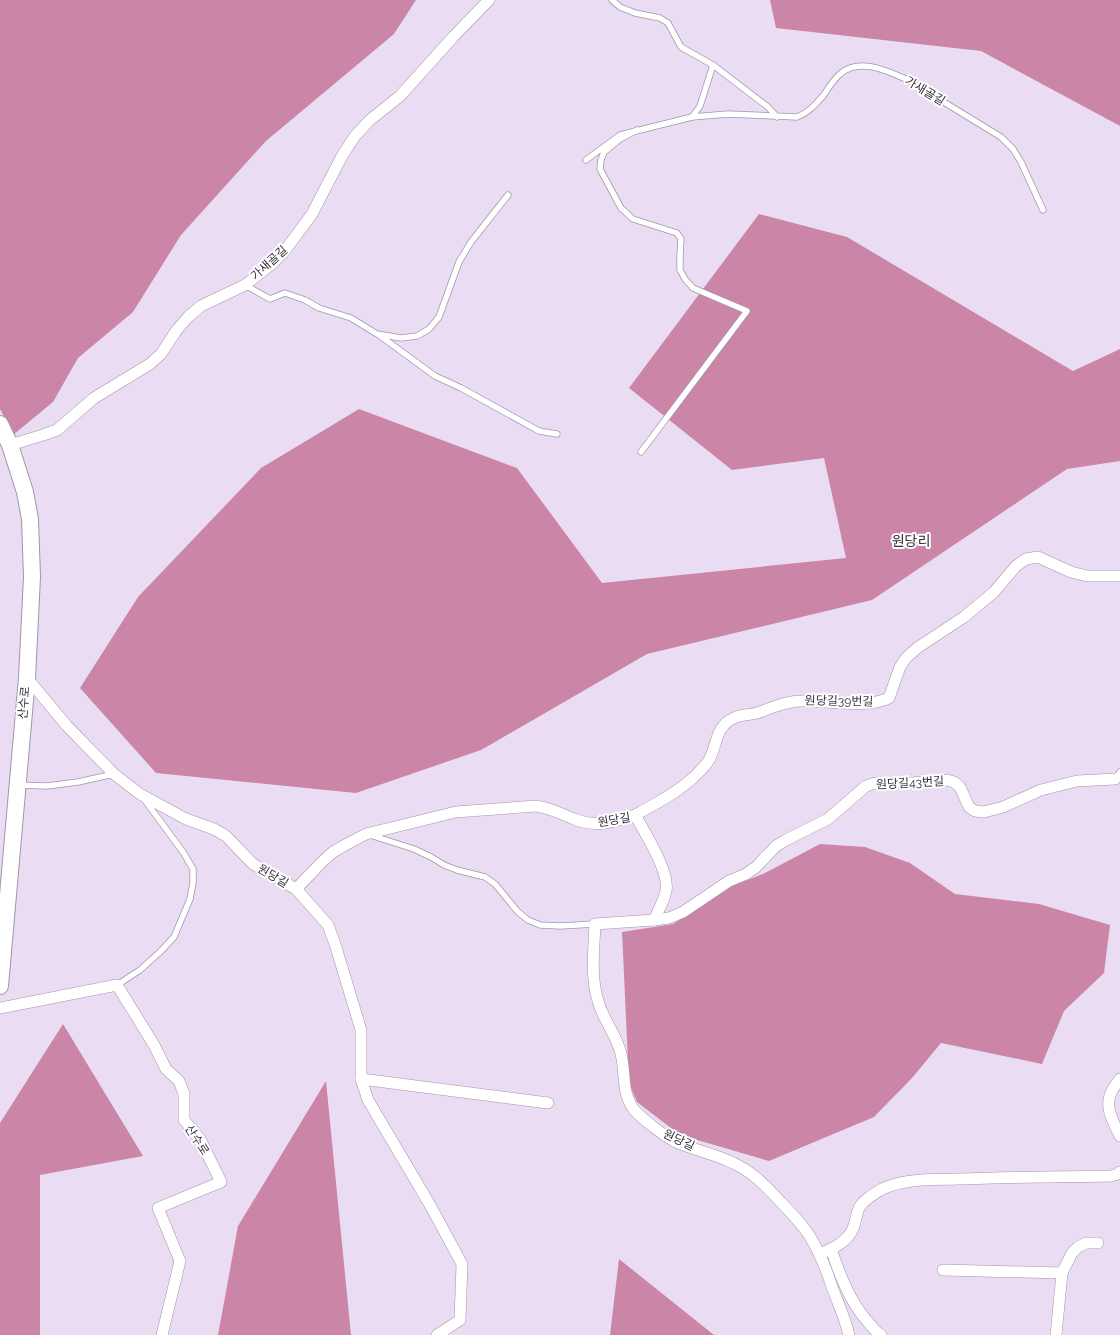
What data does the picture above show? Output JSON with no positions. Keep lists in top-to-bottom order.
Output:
{
  "streets": {
    "main road": ["산수로"],
    "street": [
      "가새골길",
      "원당길39번길",
      "원당길43번길",
      "원당길"
    ]
  },
  "crossings": [
    ["가새골길", "산수로"],
    ["원당길39번길", "원당길"],
    ["산수로", "원당길"],
    ["원당길43번길", "원당길"]
  ],
  "districts": ["원당리"]
}
